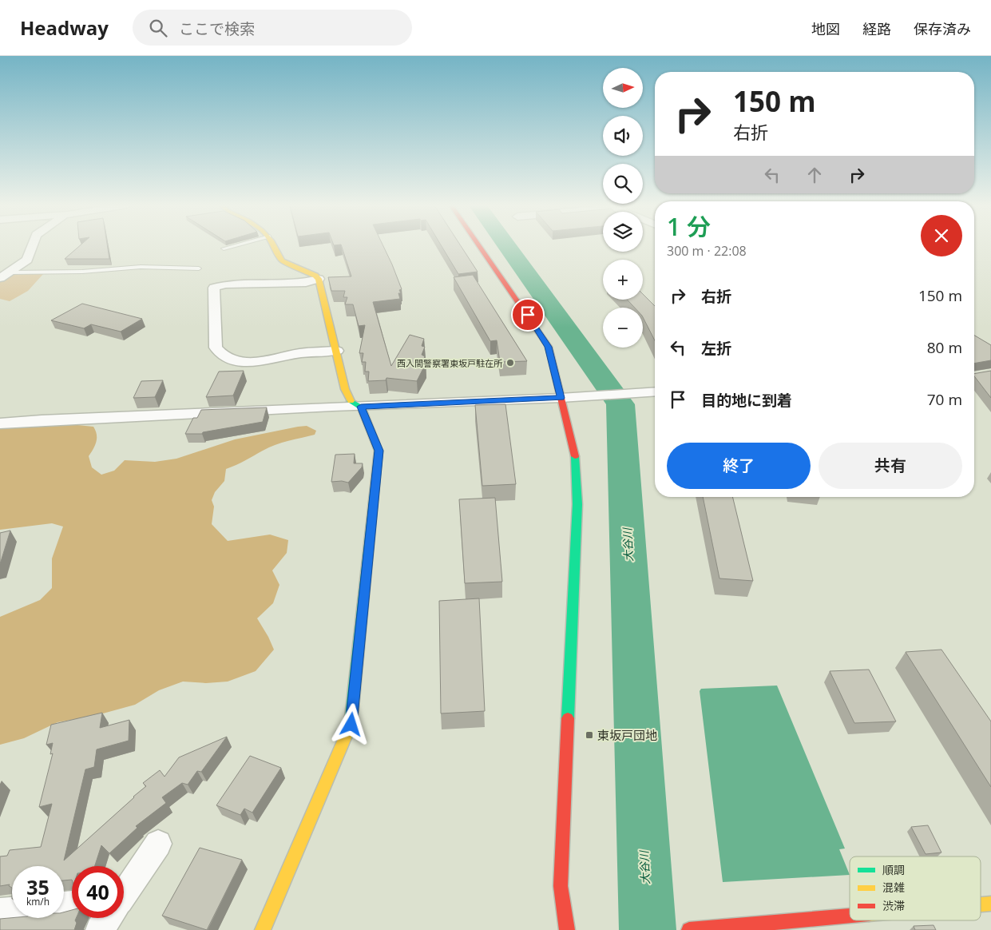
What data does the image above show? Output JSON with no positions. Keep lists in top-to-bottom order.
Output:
{
  "water": ["大谷川"],
  "places": {
    "other": ["西入間警察署東坂戸駐在所"],
    "transit": ["東坂戸団地"]
  },
  "legend": ["順調", "混雑", "渋滞"],
  "north": "right",
  "page": {
    "header": "Headway",
    "search": "ここで検索",
    "nav": ["地図", "経路", "保存済み"],
    "map_buttons": ["+", "−"],
    "turn": ["150 m", "右折"],
    "heading": ["1 分", "300 m · 22:08"],
    "list": [
      {
        "name": "右折",
        "value": "150 m"
      },
      {
        "name": "左折",
        "value": "80 m"
      },
      {
        "name": "目的地に到着",
        "value": "70 m"
      }
    ],
    "buttons": ["終了", "共有"],
    "speed": "35 km/h",
    "limit": "40"
  }
}
